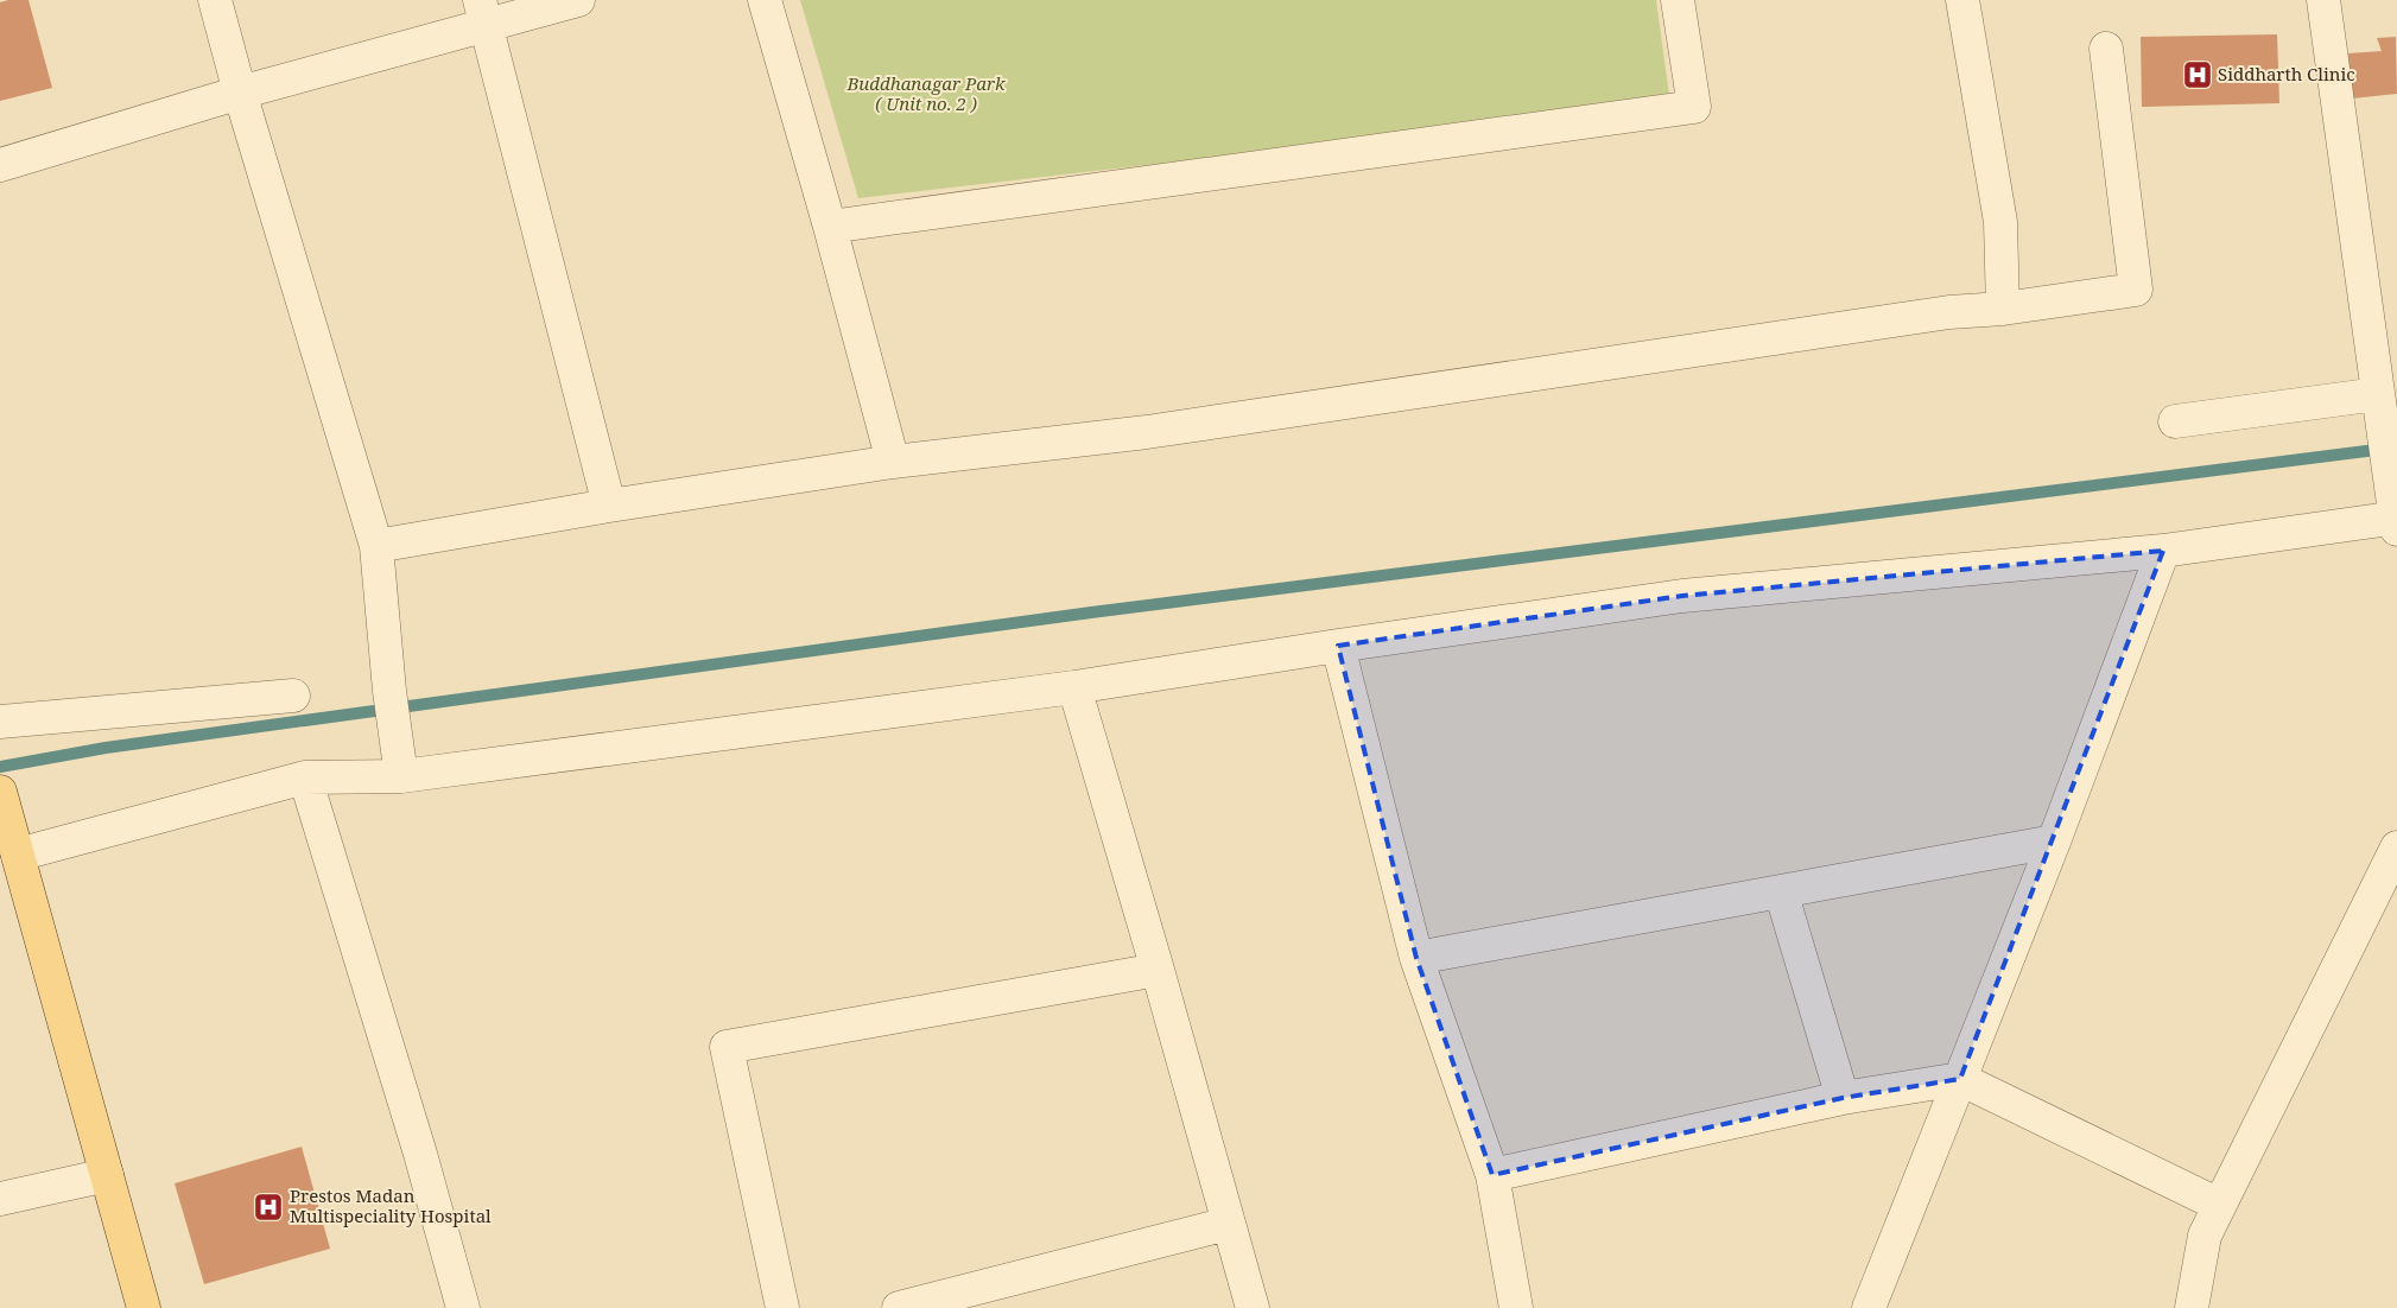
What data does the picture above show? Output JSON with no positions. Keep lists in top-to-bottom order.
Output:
{
  "parks": ["Buddhanagar Park ( Unit no. 2 )"],
  "places": {
    "hospital": ["Siddharth Clinic", "Prestos Madan Multispeciality Hospital"]
  }
}
